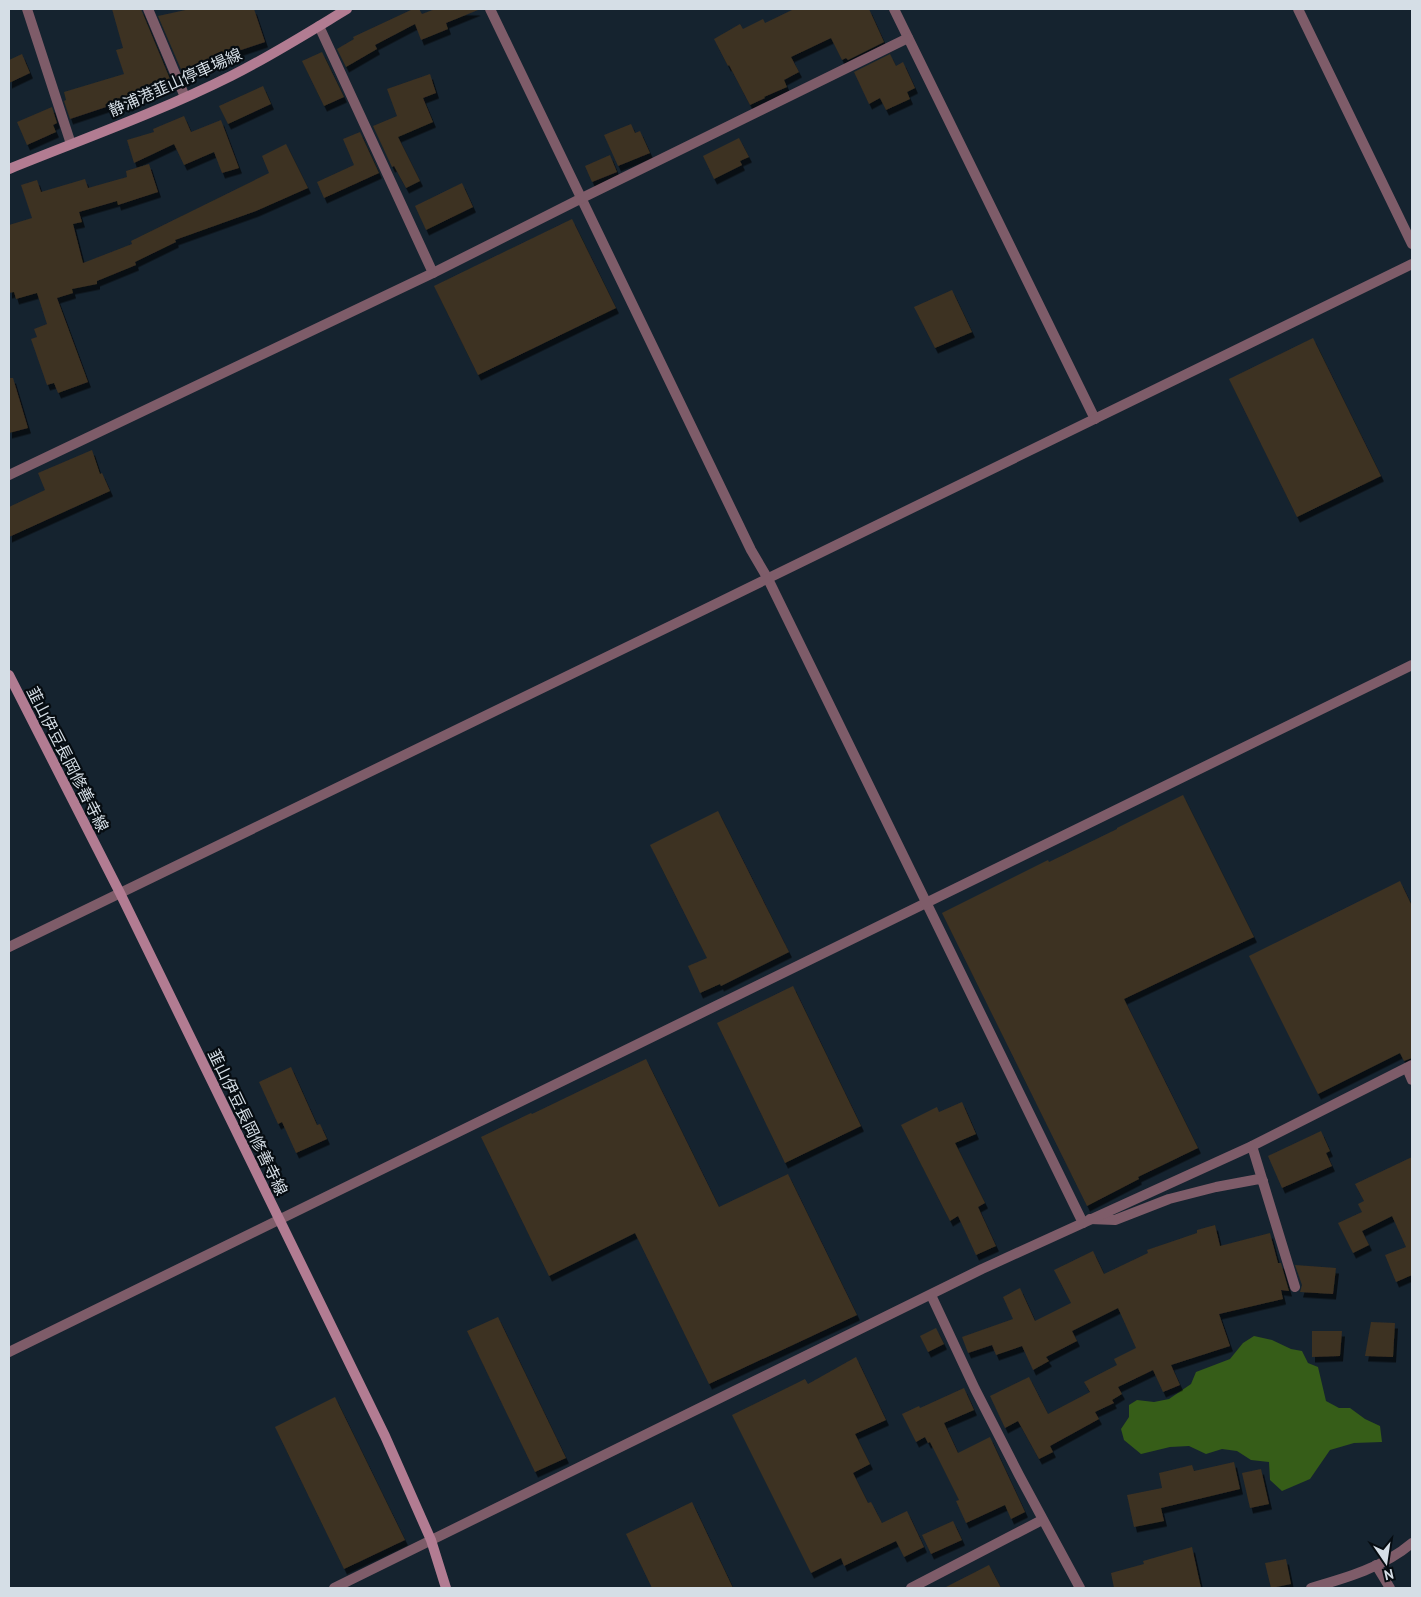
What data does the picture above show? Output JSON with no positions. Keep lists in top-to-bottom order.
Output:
{
  "streets": {
    "main road": ["静浦港韮山停車場線", "韮山伊豆長岡修善寺線"]
  },
  "north": "bottom"
}
